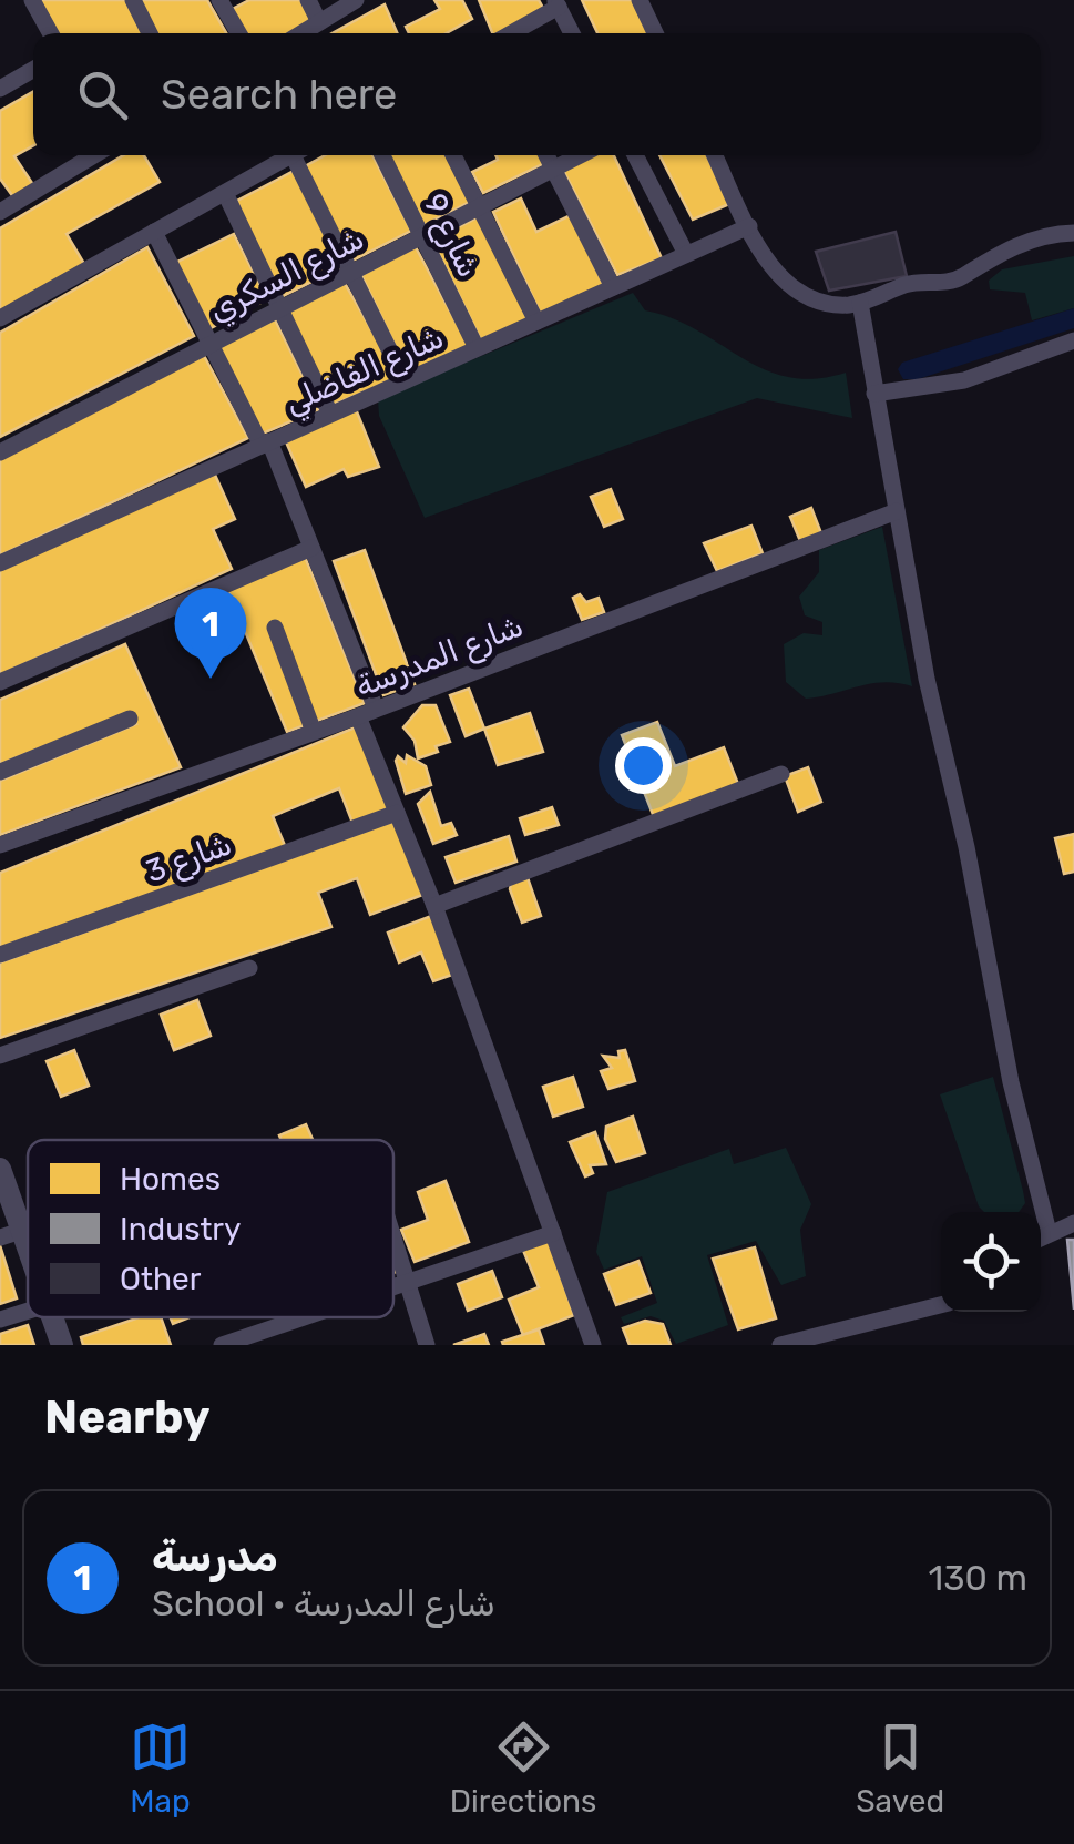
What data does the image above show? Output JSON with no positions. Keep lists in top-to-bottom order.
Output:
{
  "streets": {
    "street": [
      "شارع 9",
      "شارع السكري",
      "شارع الفاضلي",
      "شارع المدرسة",
      "شارع 3"
    ]
  },
  "crossings": [
    ["شارع 9", "شارع السكري"],
    ["شارع 9", "شارع الفاضلي"]
  ],
  "legend": ["Homes", "Industry", "Other"],
  "page": {
    "search": "Search here",
    "pins": "1",
    "heading": "Nearby",
    "list": [
      {
        "mark": "1",
        "name": "مدرسة",
        "note": "School · شارع المدرسة",
        "value": "130 m"
      }
    ],
    "nav": ["Map", "Directions", "Saved"]
  }
}
